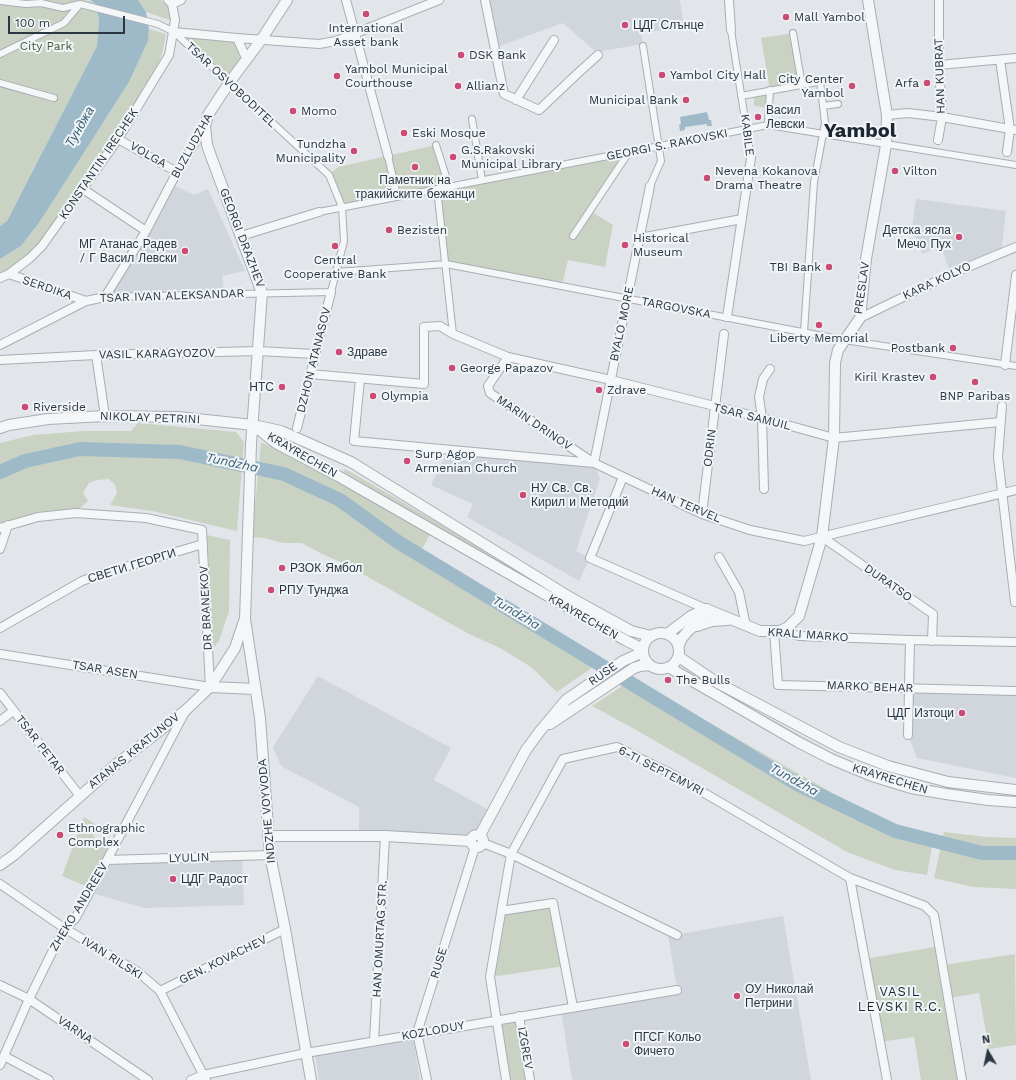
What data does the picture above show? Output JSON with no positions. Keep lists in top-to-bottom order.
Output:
{
  "streets": {
    "street": [
      "HAN KUBRAT",
      "TSAR OSVOBODITEL",
      "KABILE",
      "GEORGI S. RAKOVSKI",
      "BUZLUDZHA",
      "VOLGA",
      "KONSTANTIN IRECHEK",
      "GEORGI DRAZHEV",
      "KARA KOLYO",
      "SERDIKA",
      "PRESLAV",
      "TSAR IVAN ALEKSANDAR",
      "TARGOVSKA",
      "BYALO MORE",
      "VASIL KARAGYOZOV",
      "DZHON ATANASOV",
      "TSAR SAMUIL",
      "NIKOLAY PETRINI",
      "MARIN DRINOV",
      "ODRIN",
      "KRAYRECHEN",
      "HAN TERVEL",
      "СВЕТИ ГЕОРГИ",
      "DURATSO",
      "DR BRANEKOV",
      "KRALI MARKO",
      "TSAR ASEN",
      "RUSE",
      "MARKO BEHAR",
      "TSAR PETAR",
      "ATANAS KRATUNOV",
      "6-TI SEPTEMVRI",
      "INDZHE VOYVODA",
      "LYULIN",
      "ZHEKO ANDREEV",
      "HAN OMURTAG STR.",
      "IVAN RILSKI",
      "GEN. KOVACHEV",
      "VARNA",
      "KOZLODUY",
      "IZGREV"
    ]
  },
  "crossings": [
    ["HAN KUBRAT", "GEORGI S. RAKOVSKI"],
    ["TSAR OSVOBODITEL", "GEORGI S. RAKOVSKI"],
    ["TSAR OSVOBODITEL", "BUZLUDZHA"],
    ["TSAR OSVOBODITEL", "KONSTANTIN IRECHEK"],
    ["TSAR OSVOBODITEL", "TSAR IVAN ALEKSANDAR"],
    ["TSAR OSVOBODITEL", "TARGOVSKA"],
    ["TSAR OSVOBODITEL", "DZHON ATANASOV"],
    ["KABILE", "GEORGI S. RAKOVSKI"],
    ["KABILE", "TARGOVSKA"],
    ["GEORGI S. RAKOVSKI", "PRESLAV"],
    ["BUZLUDZHA", "VOLGA"],
    ["BUZLUDZHA", "GEORGI DRAZHEV"],
    ["BUZLUDZHA", "TSAR IVAN ALEKSANDAR"],
    ["VOLGA", "KONSTANTIN IRECHEK"],
    ["KONSTANTIN IRECHEK", "SERDIKA"],
    ["GEORGI DRAZHEV", "TSAR IVAN ALEKSANDAR"],
    ["GEORGI DRAZHEV", "VASIL KARAGYOZOV"],
    ["GEORGI DRAZHEV", "NIKOLAY PETRINI"],
    ["GEORGI DRAZHEV", "KRAYRECHEN"],
    ["GEORGI DRAZHEV", "INDZHE VOYVODA"],
    ["KARA KOLYO", "PRESLAV"],
    ["SERDIKA", "TSAR IVAN ALEKSANDAR"],
    ["PRESLAV", "TARGOVSKA"],
    ["PRESLAV", "TSAR SAMUIL"],
    ["PRESLAV", "HAN TERVEL"],
    ["PRESLAV", "DURATSO"],
    ["PRESLAV", "KRALI MARKO"],
    ["PRESLAV", "MARKO BEHAR"],
    ["TSAR IVAN ALEKSANDAR", "DZHON ATANASOV"],
    ["TARGOVSKA", "BYALO MORE"],
    ["BYALO MORE", "TSAR SAMUIL"],
    ["BYALO MORE", "MARIN DRINOV"],
    ["BYALO MORE", "HAN TERVEL"],
    ["VASIL KARAGYOZOV", "DZHON ATANASOV"],
    ["TSAR SAMUIL", "MARIN DRINOV"],
    ["TSAR SAMUIL", "ODRIN"],
    ["TSAR SAMUIL", "HAN TERVEL"],
    ["NIKOLAY PETRINI", "KRAYRECHEN"],
    ["MARIN DRINOV", "HAN TERVEL"],
    ["ODRIN", "HAN TERVEL"],
    ["KRAYRECHEN", "RUSE"],
    ["HAN TERVEL", "DURATSO"],
    ["HAN TERVEL", "KRALI MARKO"],
    ["СВЕТИ ГЕОРГИ", "DR BRANEKOV"],
    ["DURATSO", "KRALI MARKO"],
    ["DR BRANEKOV", "TSAR ASEN"],
    ["DR BRANEKOV", "ATANAS KRATUNOV"],
    ["KRALI MARKO", "MARKO BEHAR"],
    ["TSAR ASEN", "ATANAS KRATUNOV"],
    ["RUSE", "KOZLODUY"],
    ["TSAR PETAR", "ATANAS KRATUNOV"],
    ["ATANAS KRATUNOV", "INDZHE VOYVODA"],
    ["ATANAS KRATUNOV", "ZHEKO ANDREEV"],
    ["6-TI SEPTEMVRI", "KOZLODUY"],
    ["6-TI SEPTEMVRI", "IZGREV"],
    ["INDZHE VOYVODA", "LYULIN"],
    ["INDZHE VOYVODA", "GEN. KOVACHEV"],
    ["INDZHE VOYVODA", "KOZLODUY"],
    ["LYULIN", "ZHEKO ANDREEV"],
    ["ZHEKO ANDREEV", "IVAN RILSKI"],
    ["ZHEKO ANDREEV", "VARNA"],
    ["HAN OMURTAG STR.", "KOZLODUY"],
    ["IVAN RILSKI", "GEN. KOVACHEV"],
    ["IVAN RILSKI", "KOZLODUY"],
    ["KOZLODUY", "IZGREV"]
  ],
  "districts": ["Yambol", "VASIL LEVSKI R.C."],
  "water": ["Тунджа", "Tundzha"],
  "parks": ["City Park"],
  "places": [
    "International Asset bank",
    "Mall Yambol",
    "ЦДГ Слънце",
    "DSK Bank",
    "Yambol City Hall",
    "Yambol Municipal Courthouse",
    "Arfa",
    "Allianz",
    "City Center Yambol",
    "Municipal Bank",
    "Momo",
    "Васил Левски",
    "Eski Mosque",
    "Tundzha Municipality",
    "G.S.Rakovski Municipal Library",
    "Паметник на тракийските бежанци",
    "Vilton",
    "Nevena Kokanova Drama Theatre",
    "Bezisten",
    "Детска ясла Мечо Пух",
    "Historical Museum",
    "Central Cooperative Bank",
    "МГ Атанас Радев / Г Васил Левски",
    "TBI Bank",
    "Liberty Memorial",
    "Postbank",
    "Здраве",
    "George Papazov",
    "Kiril Krastev",
    "BNP Paribas",
    "НТС",
    "Zdrave",
    "Olympia",
    "Riverside",
    "Surp Agop Armenian Church",
    "НУ Св. Св. Кирил и Методий",
    "РЗОК Ямбол",
    "РПУ Тунджа",
    "The Bulls",
    "ЦДГ Изтоци",
    "Ethnographic Complex",
    "ЦДГ Радост",
    "ОУ Николай Петрини",
    "ПГСГ Кольо Фичето"
  ],
  "scale_bar": "100 m",
  "north": "top"
}
